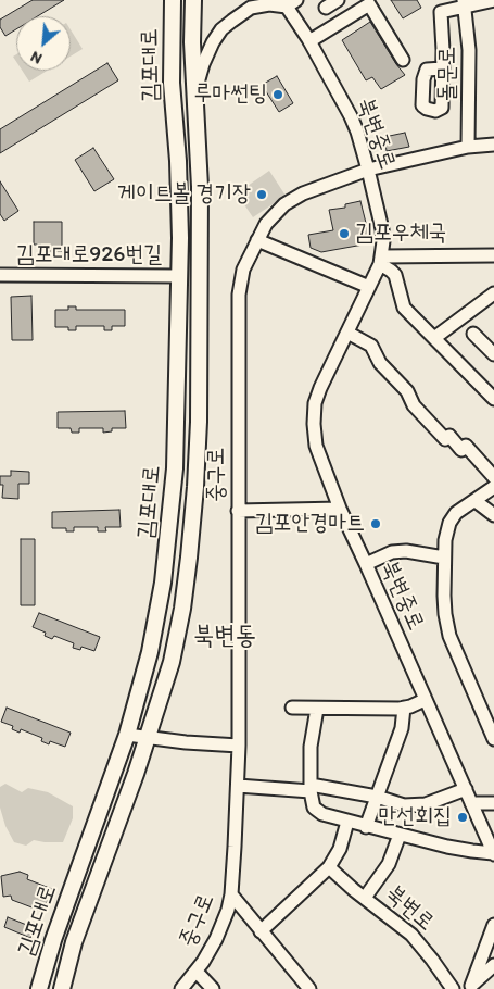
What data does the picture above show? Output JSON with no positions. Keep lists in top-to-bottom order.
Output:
{
  "streets": {
    "main road": ["김포대로"],
    "street": [
      "돌문로",
      "북변중로",
      "김포대로926번길",
      "중구로",
      "북변로"
    ]
  },
  "crossings": [
    ["김포대로", "북변중로"],
    ["김포대로", "김포대로926번길"],
    ["돌문로", "중구로"],
    ["북변중로", "중구로"]
  ],
  "districts": ["북변동"],
  "places": [
    "루마썬팅",
    "게이트볼 경기장",
    "김포우체국",
    "김포안경마트",
    "만선회집"
  ],
  "north": "bottom left"
}
